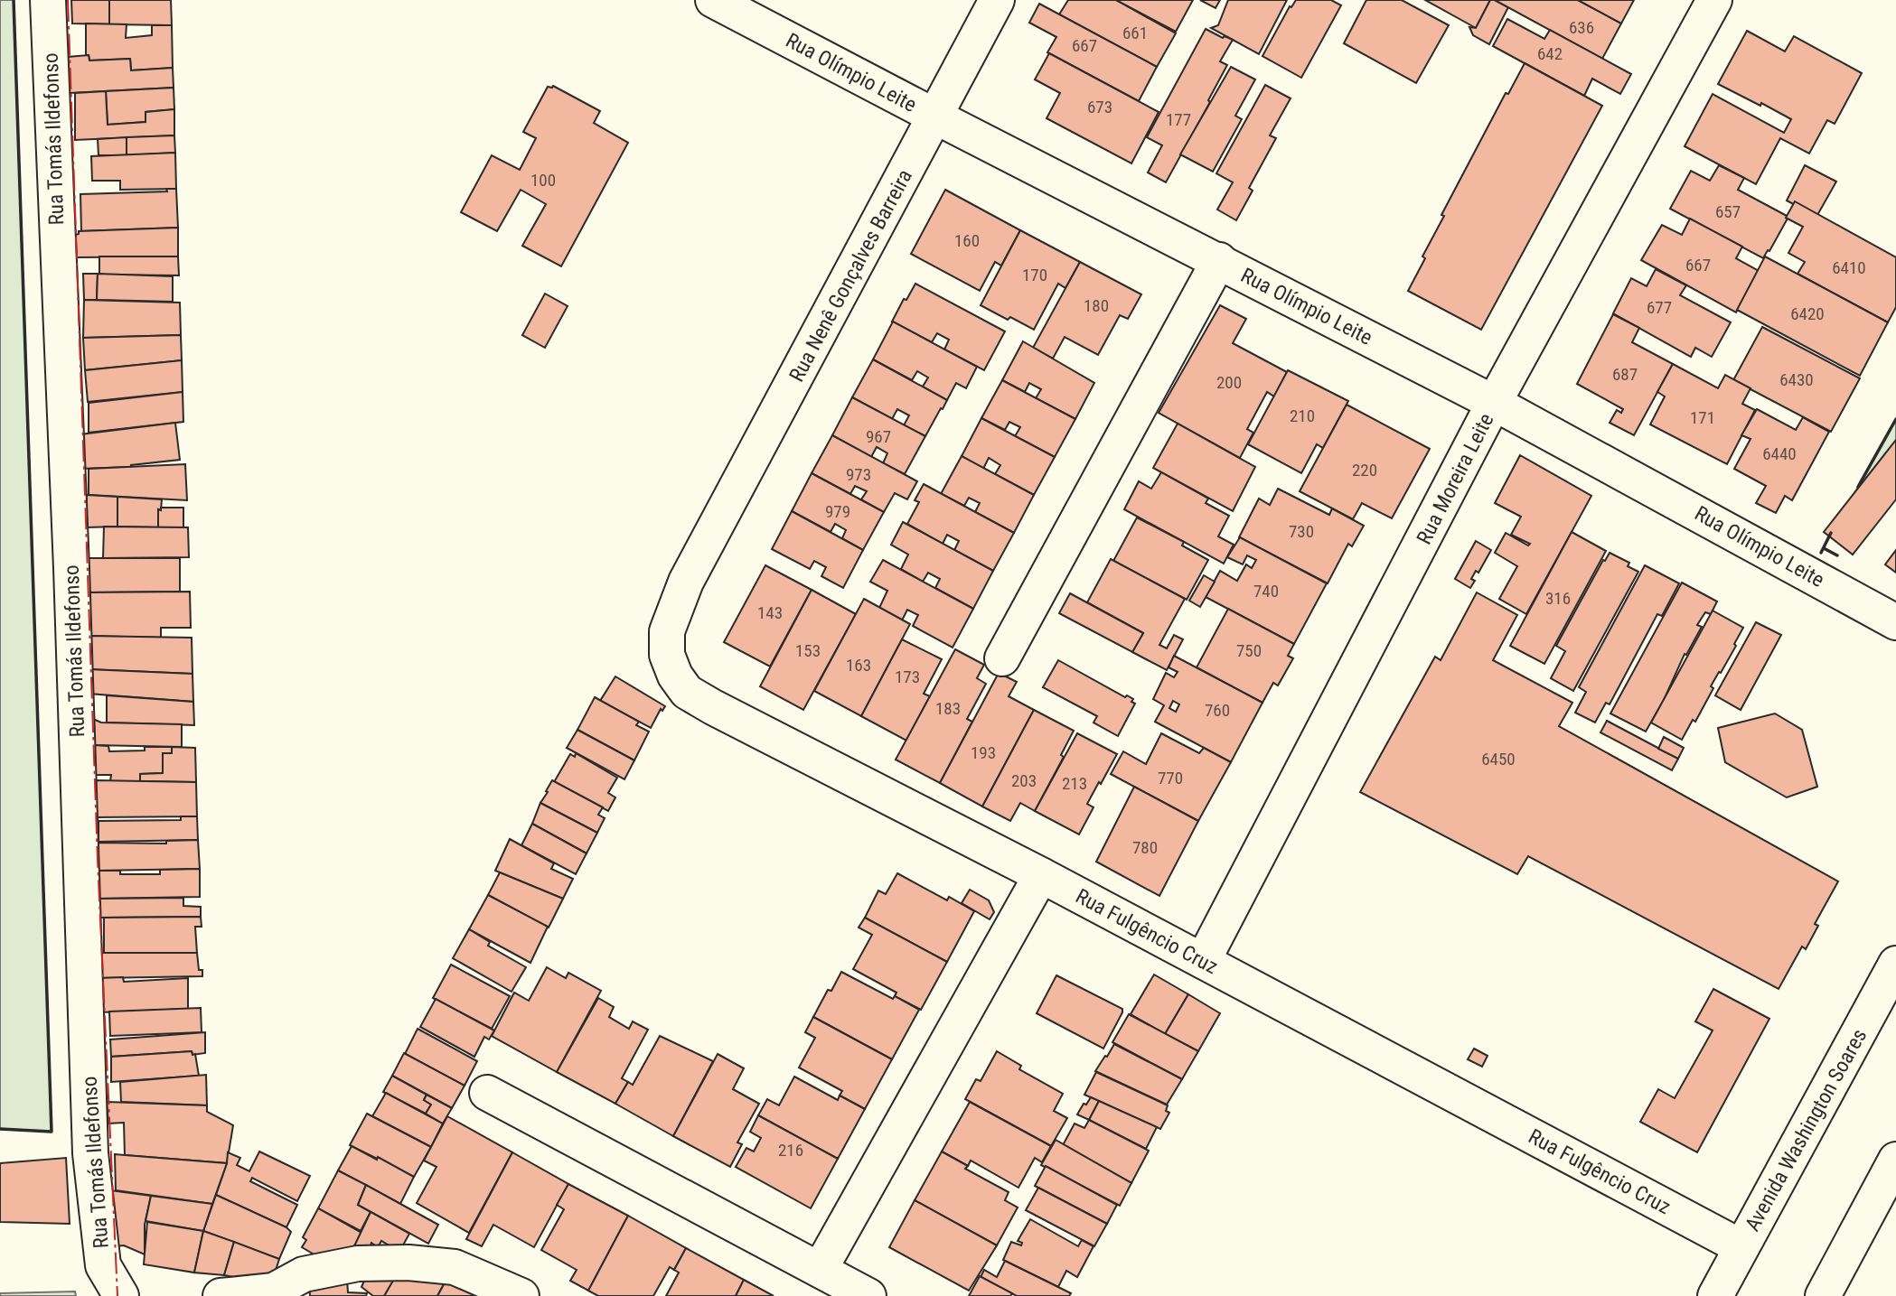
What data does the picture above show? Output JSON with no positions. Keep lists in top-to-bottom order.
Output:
{
  "streets": {
    "main road": [
      "Rua Olímpio Leite",
      "Rua Tomás Ildefonso",
      "Rua Nenê Gonçalves Barreira",
      "Rua Moreira Leite",
      "Rua Fulgêncio Cruz",
      "Avenida Washington Soares"
    ]
  },
  "crossings": [
    ["Rua Olímpio Leite", "Rua Nenê Gonçalves Barreira"],
    ["Rua Olímpio Leite", "Rua Moreira Leite"],
    ["Rua Nenê Gonçalves Barreira", "Rua Fulgêncio Cruz"],
    ["Rua Moreira Leite", "Rua Fulgêncio Cruz"],
    ["Rua Fulgêncio Cruz", "Avenida Washington Soares"]
  ],
  "house_numbers": [
    "636",
    "661",
    "667",
    "642",
    "673",
    "177",
    "100",
    "657",
    "160",
    "667",
    "6410",
    "170",
    "180",
    "677",
    "6420",
    "687",
    "6430",
    "200",
    "210",
    "171",
    "967",
    "6440",
    "220",
    "973",
    "979",
    "730",
    "740",
    "316",
    "143",
    "153",
    "750",
    "163",
    "173",
    "183",
    "760",
    "193",
    "6450",
    "770",
    "203",
    "213",
    "780",
    "216"
  ]
}
